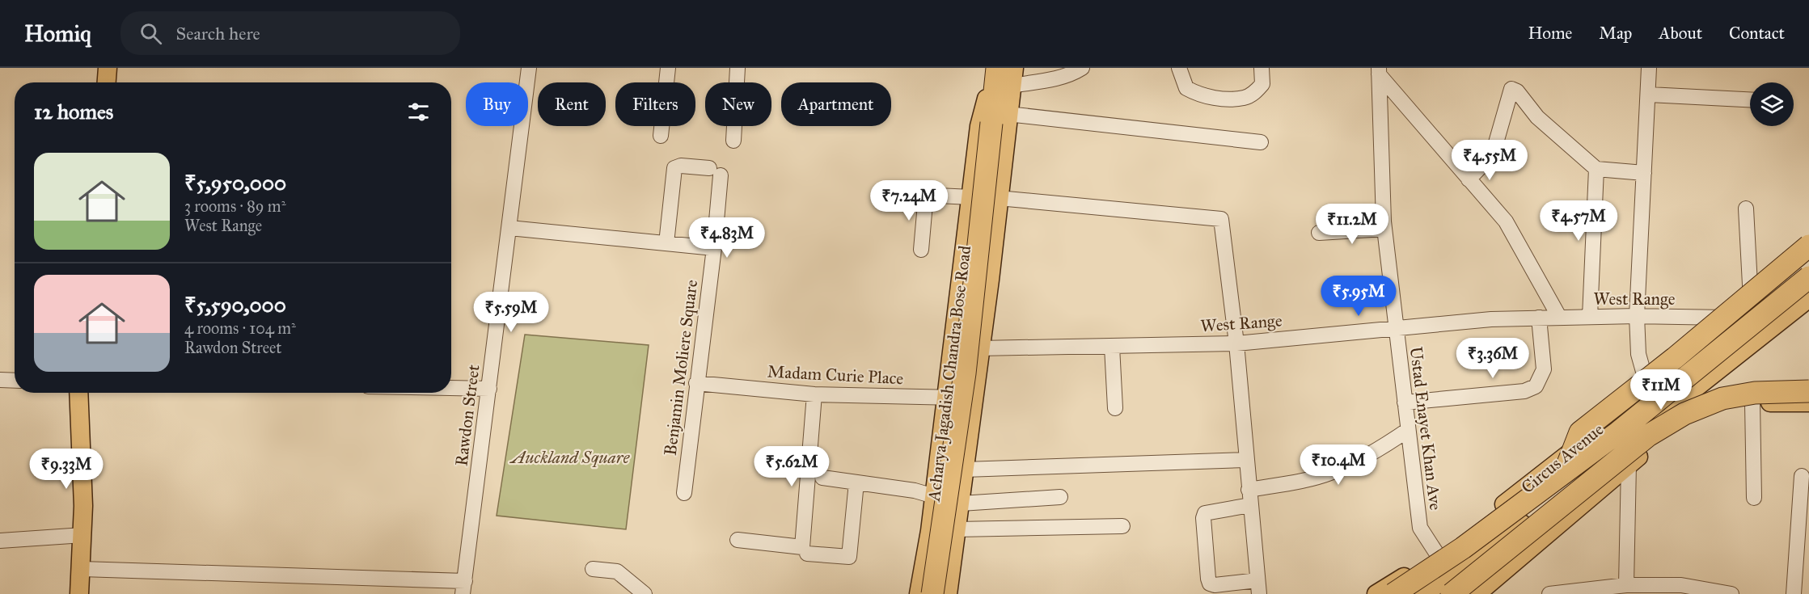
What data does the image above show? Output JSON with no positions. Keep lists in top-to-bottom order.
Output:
{
  "streets": {
    "main road": ["Acharya Jagadish Chandra Bose Road", "Circus Avenue"],
    "street": [
      "West Range",
      "Benjamin Moliere Square",
      "Madam Curie Place",
      "Rawdon Street",
      "Ustad Enayet Khan Ave"
    ]
  },
  "crossings": [
    ["West Range", "Acharya Jagadish Chandra Bose Road"],
    ["West Range", "Ustad Enayet Khan Ave"],
    ["West Range", "Circus Avenue"],
    ["Benjamin Moliere Square", "Madam Curie Place"],
    ["Acharya Jagadish Chandra Bose Road", "Madam Curie Place"],
    ["Ustad Enayet Khan Ave", "Circus Avenue"]
  ],
  "parks": ["Auckland Square"],
  "page": {
    "header": "Homiq",
    "search": "Search here",
    "nav": [
      "Home",
      "Map",
      "About",
      "Contact"
    ],
    "chip": [
      "Buy",
      "Rent",
      "Filters",
      "New",
      "Apartment"
    ],
    "heading": "12 homes",
    "price": [
      "₹4.55M",
      "₹7.24M",
      "₹4.57M",
      "₹11.2M",
      "₹4.83M",
      "₹5.95M",
      "₹5.59M",
      "₹3.36M",
      "₹11M",
      "₹10.4M",
      "₹5.62M",
      "₹9.33M"
    ],
    "list": [
      {
        "name": "₹5,950,000",
        "note": "3 rooms · 89 m² · West Range"
      },
      {
        "name": "₹5,590,000",
        "note": "4 rooms · 104 m² · Rawdon Street"
      }
    ]
  }
}
